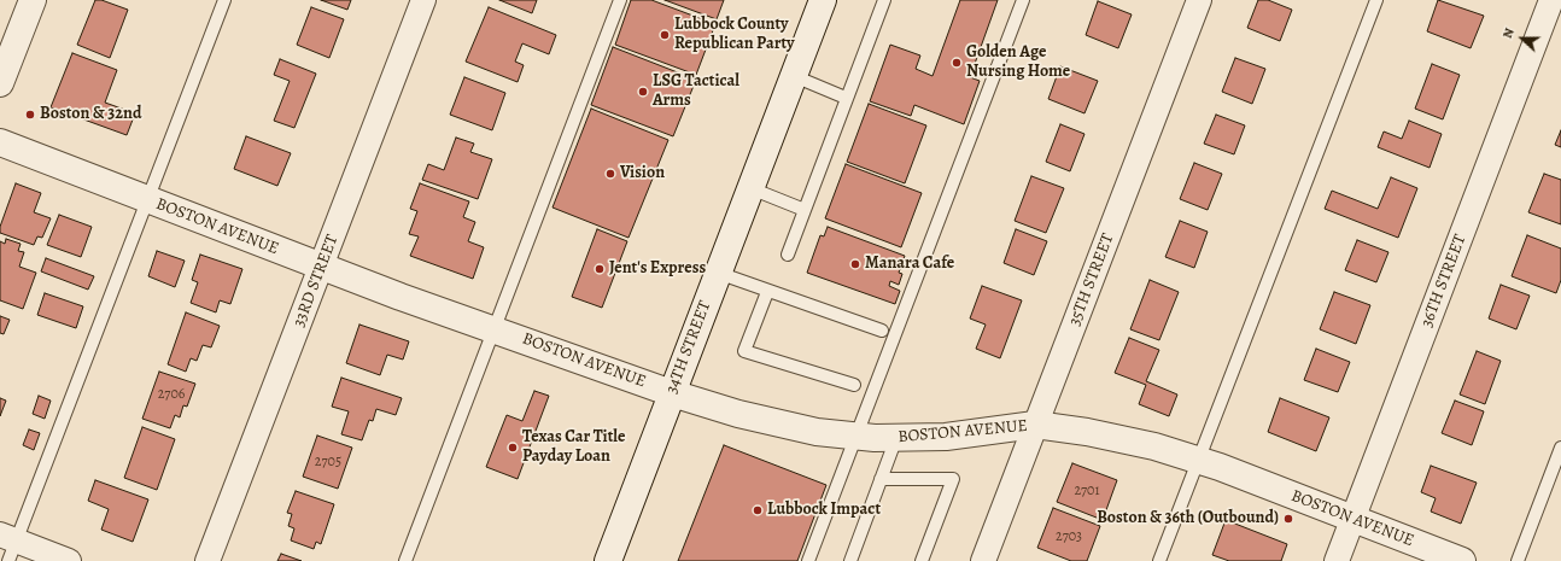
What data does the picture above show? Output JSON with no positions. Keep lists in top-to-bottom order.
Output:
{
  "streets": {
    "street": [
      "BOSTON AVENUE",
      "35TH STREET",
      "33RD STREET",
      "36TH STREET",
      "34TH STREET"
    ]
  },
  "crossings": [
    ["BOSTON AVENUE", "35TH STREET"],
    ["BOSTON AVENUE", "33RD STREET"],
    ["BOSTON AVENUE", "36TH STREET"],
    ["BOSTON AVENUE", "34TH STREET"]
  ],
  "places": [
    "Lubbock County Republican Party",
    "Golden Age Nursing Home",
    "LSG Tactical Arms",
    "Boston & 32nd",
    "Vision",
    "Manara Cafe",
    "Jent's Express",
    "Texas Car Title Payday Loan",
    "Lubbock Impact",
    "Boston & 36th (Outbound)"
  ],
  "house_numbers": [
    "2706",
    "2705",
    "2701",
    "2703"
  ],
  "north": "left"
}
